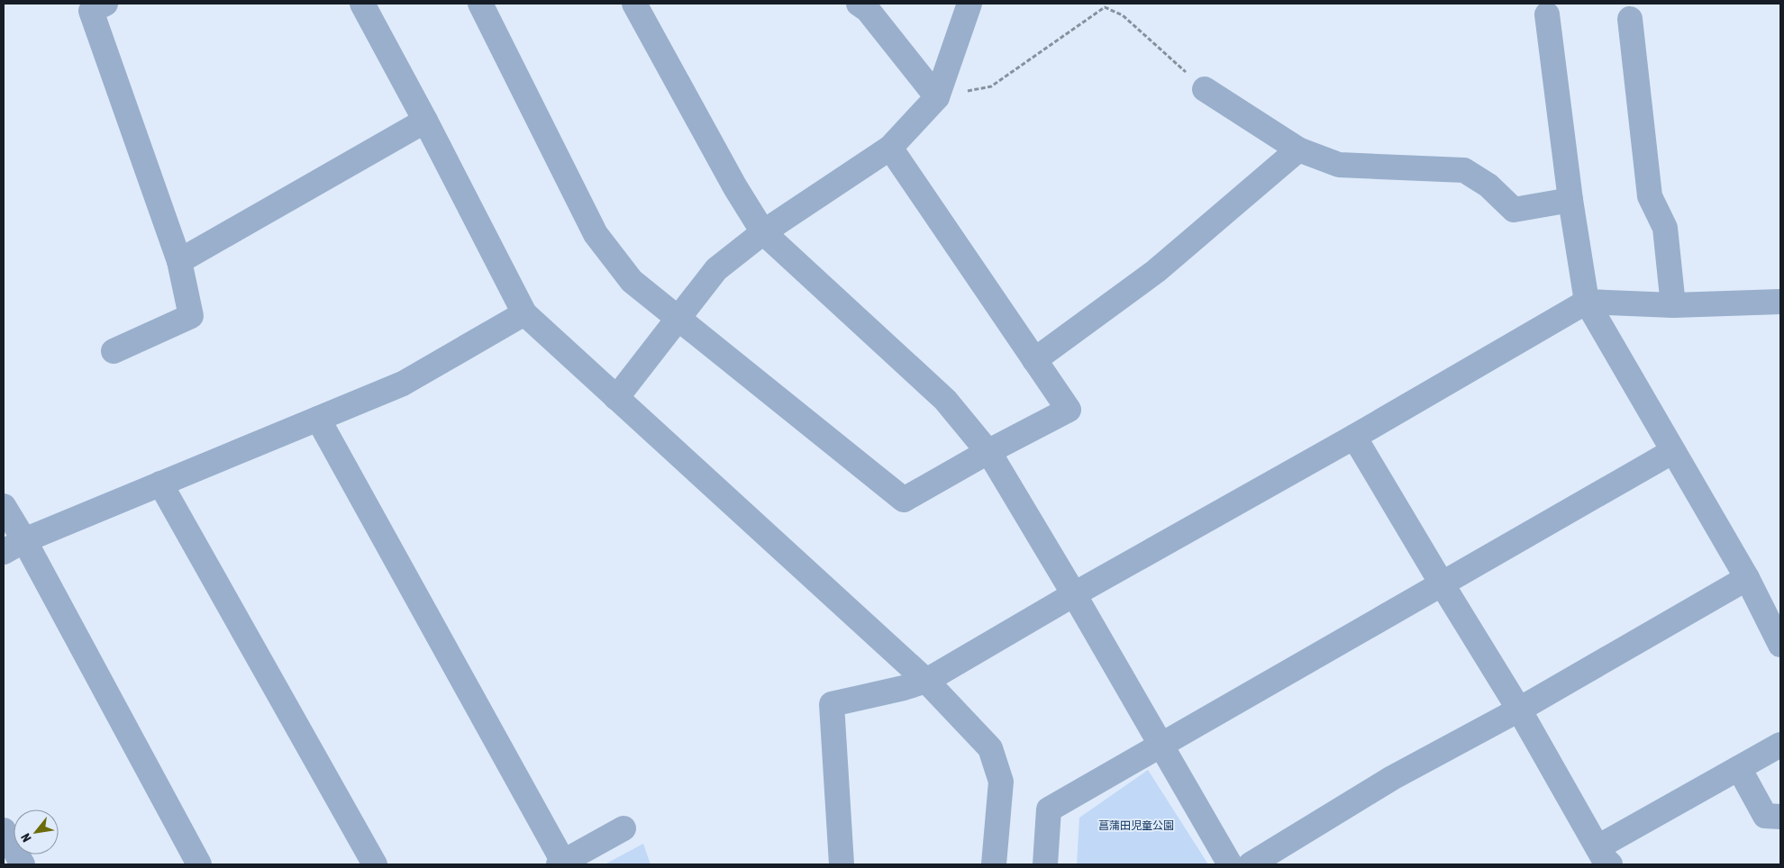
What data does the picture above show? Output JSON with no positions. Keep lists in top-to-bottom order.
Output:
{
  "parks": ["菖蒲田児童公園"],
  "north": "bottom left"
}
